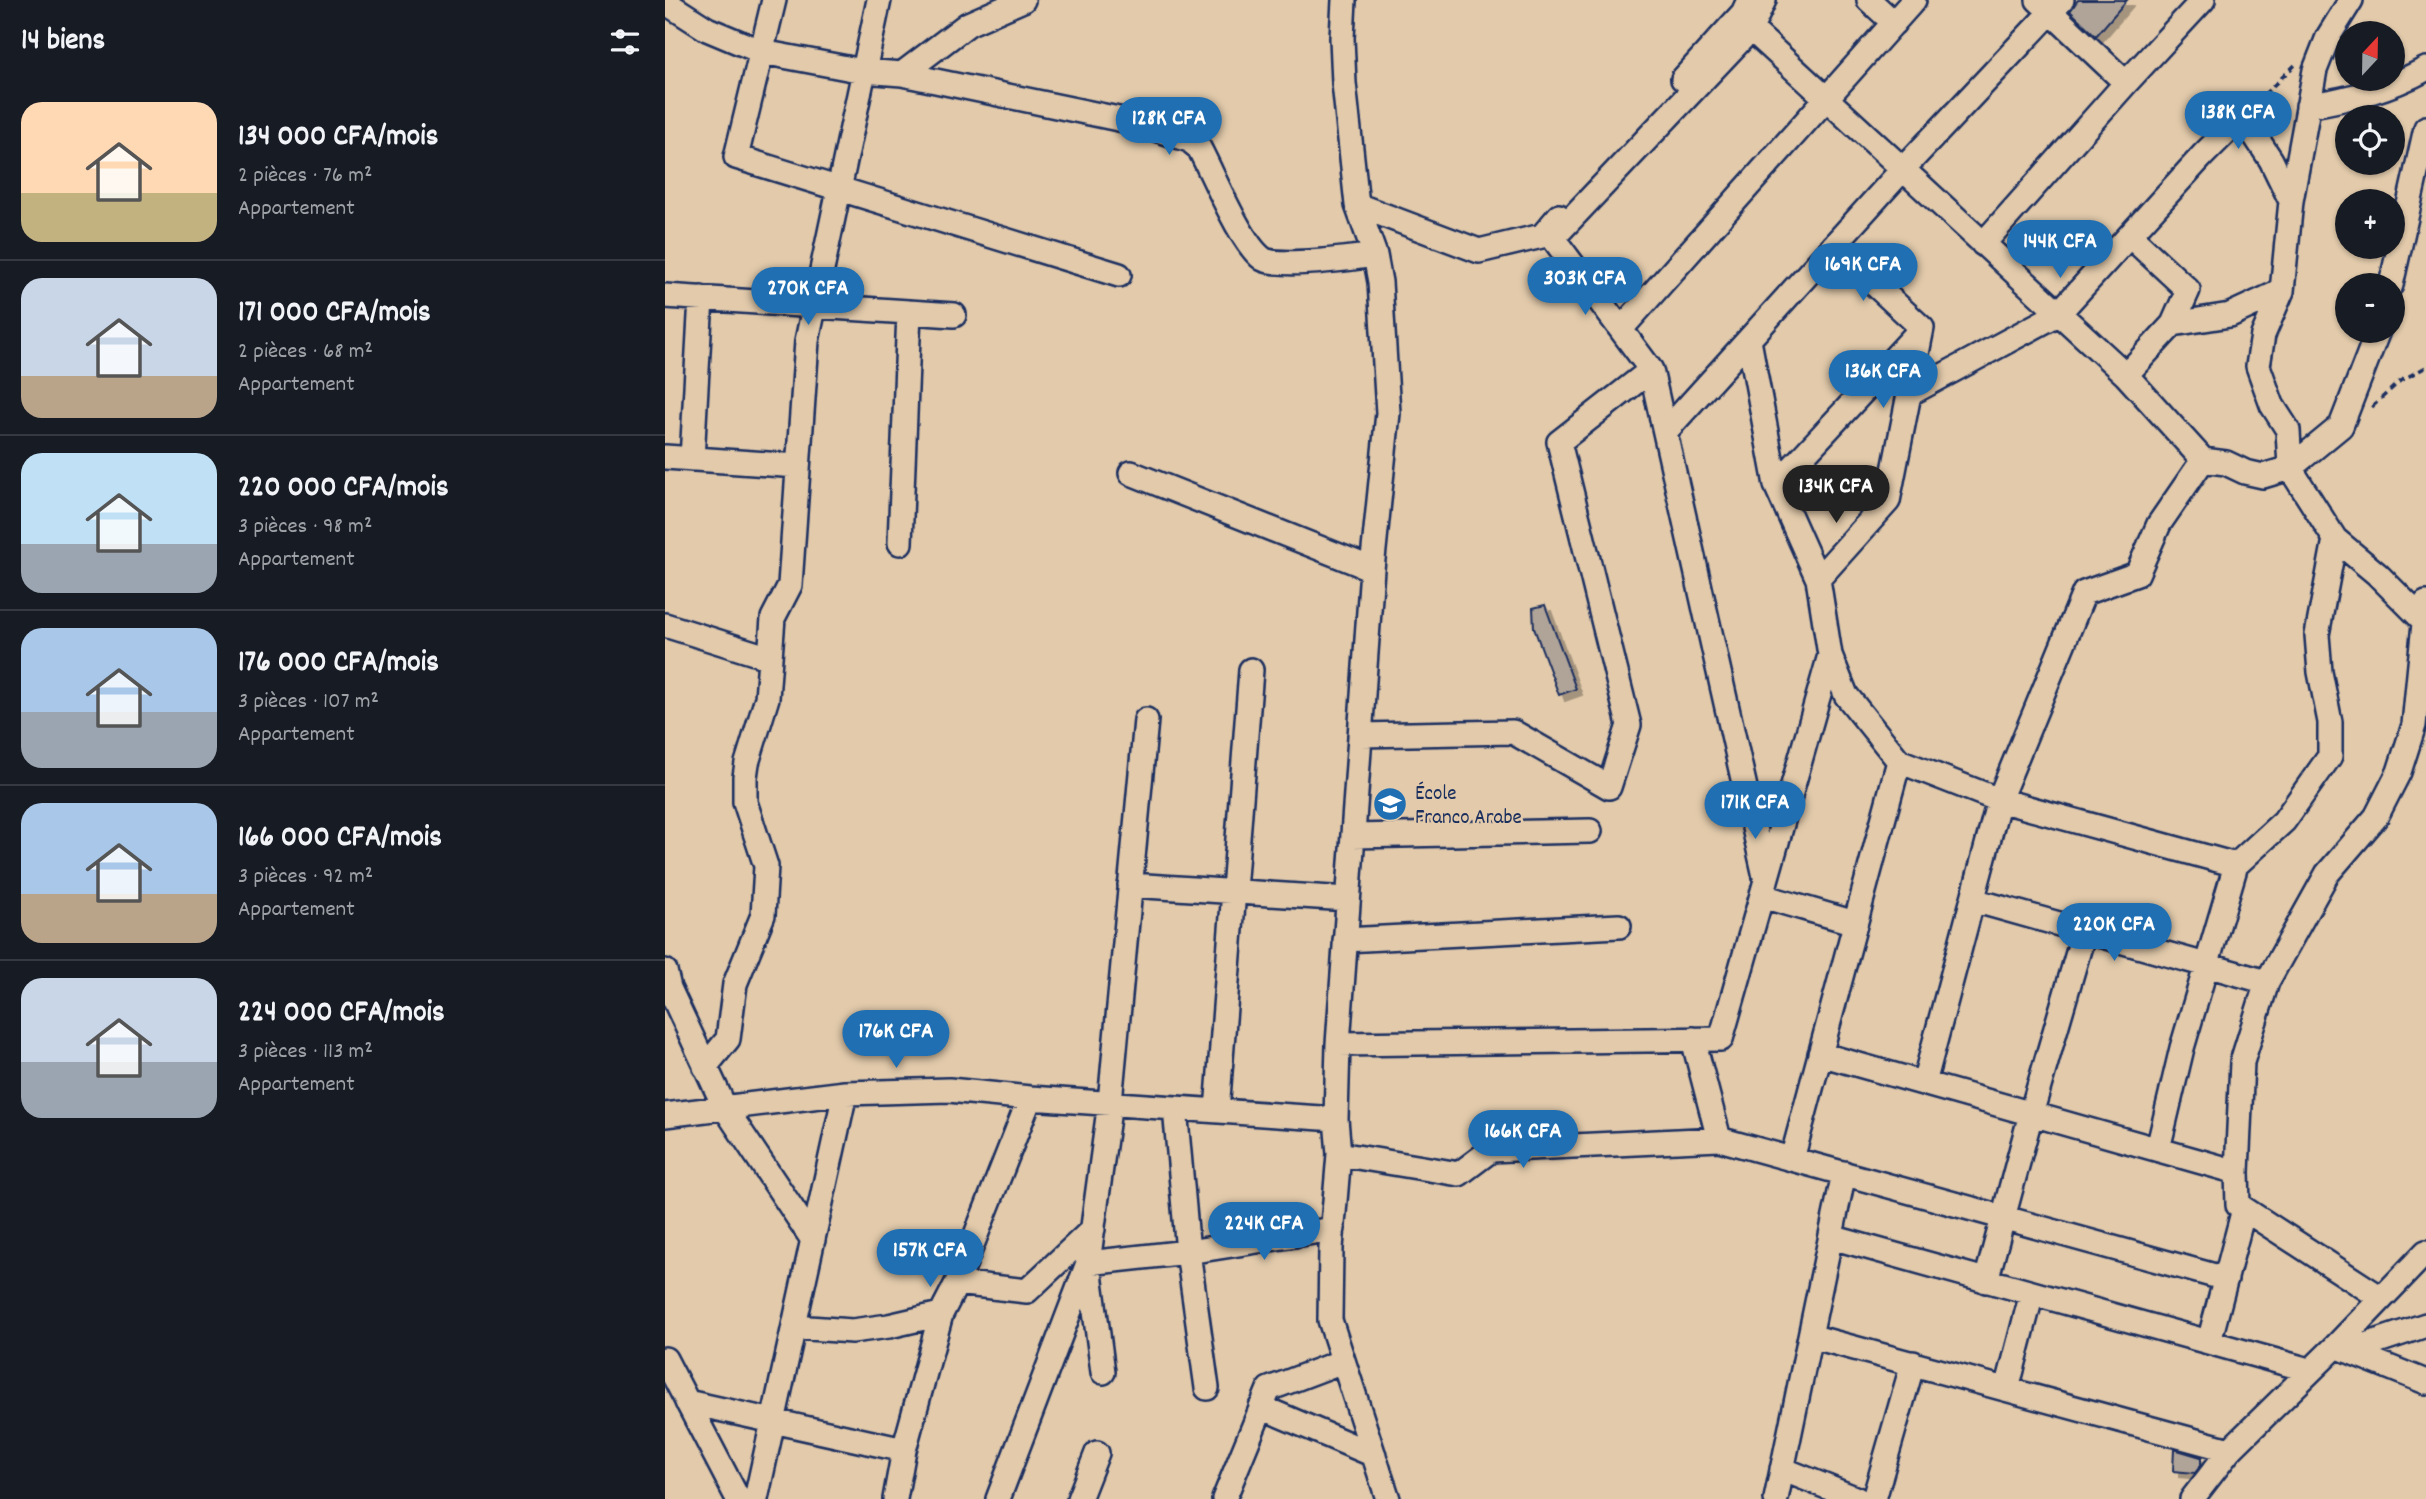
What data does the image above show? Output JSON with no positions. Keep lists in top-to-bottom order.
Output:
{
  "places": {
    "school or university": ["École Franco Arabe"]
  },
  "north": "top",
  "page": {
    "heading": "14 biens",
    "map_buttons": ["+", "−"],
    "list": [
      {
        "name": "134 000 CFA/mois",
        "note": "2 pièces · 76 m² · Appartement"
      },
      {
        "name": "171 000 CFA/mois",
        "note": "2 pièces · 68 m² · Appartement"
      },
      {
        "name": "220 000 CFA/mois",
        "note": "3 pièces · 98 m² · Appartement"
      },
      {
        "name": "176 000 CFA/mois",
        "note": "3 pièces · 107 m² · Appartement"
      },
      {
        "name": "166 000 CFA/mois",
        "note": "3 pièces · 92 m² · Appartement"
      },
      {
        "name": "224 000 CFA/mois",
        "note": "3 pièces · 113 m² · Appartement"
      }
    ],
    "price": [
      "138K CFA",
      "128K CFA",
      "144K CFA",
      "169K CFA",
      "303K CFA",
      "270K CFA",
      "136K CFA",
      "134K CFA",
      "171K CFA",
      "220K CFA",
      "176K CFA",
      "166K CFA",
      "224K CFA",
      "157K CFA"
    ]
  }
}
